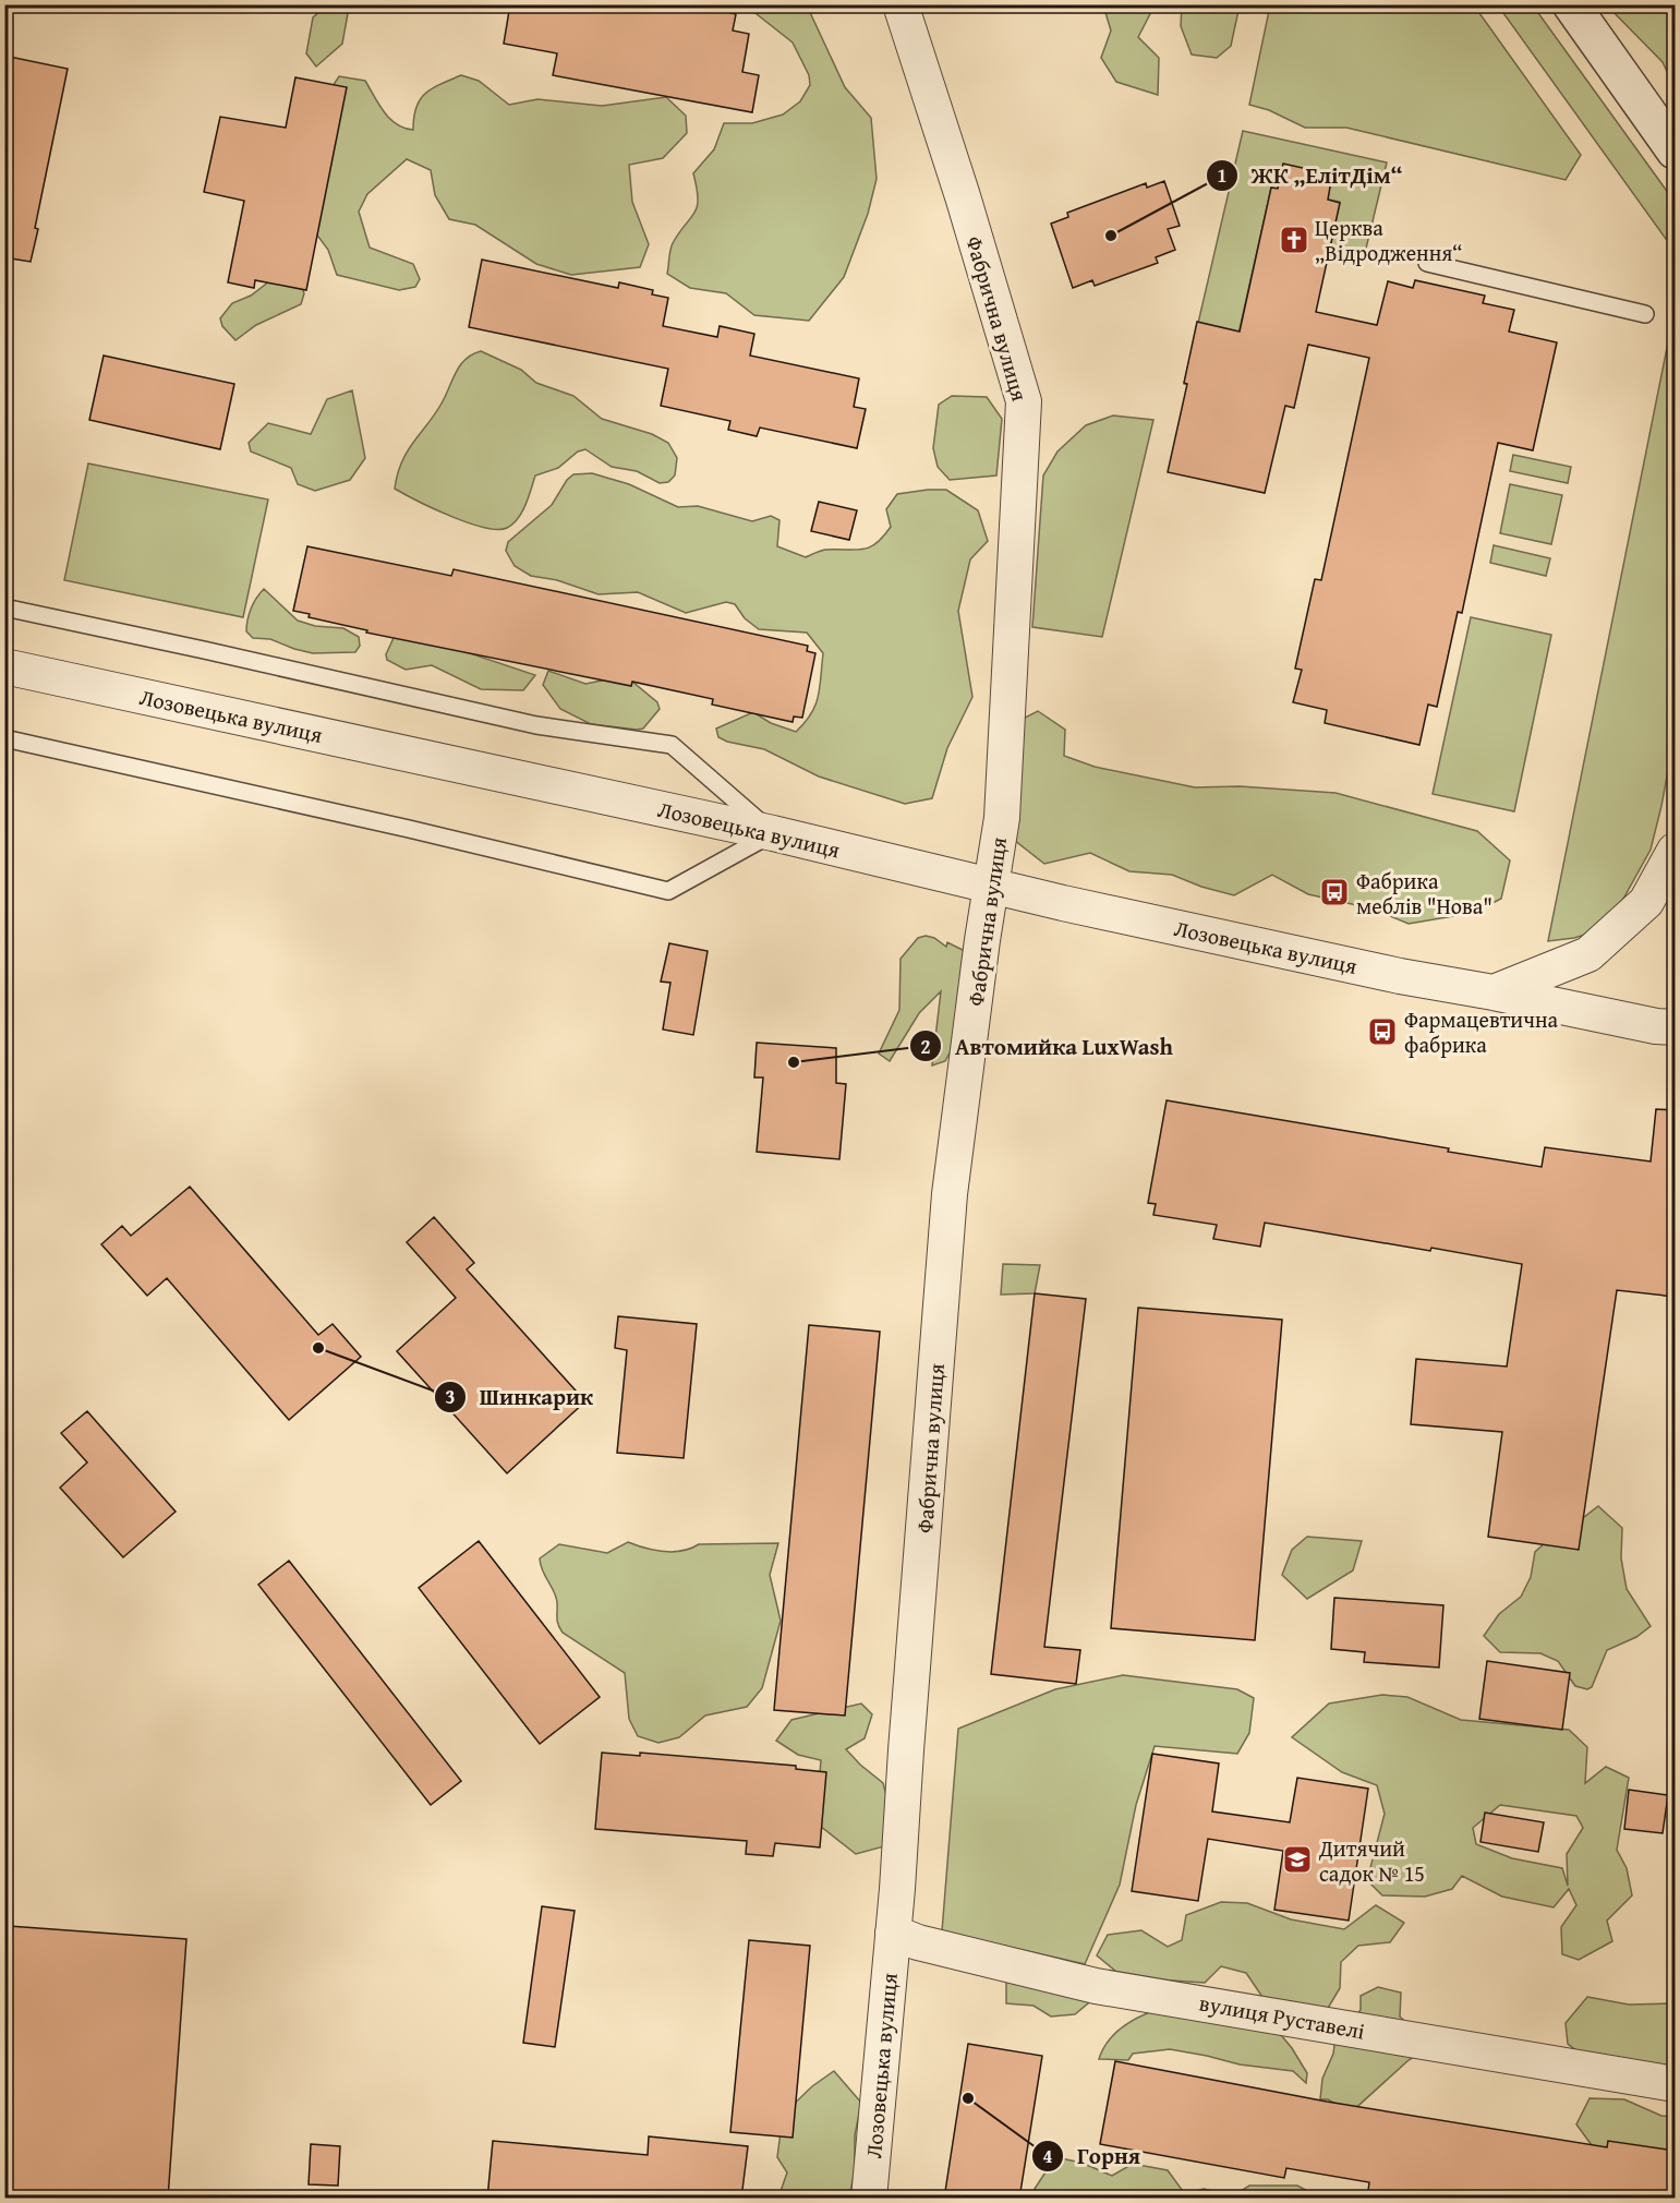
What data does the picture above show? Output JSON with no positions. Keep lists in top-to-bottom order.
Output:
{
  "streets": {
    "street": ["Фабрична вулиця", "Лозовецька вулиця", "вулиця Руставелі"]
  },
  "crossings": [
    ["Фабрична вулиця", "Лозовецька вулиця"],
    ["Фабрична вулиця", "вулиця Руставелі"],
    ["Лозовецька вулиця", "вулиця Руставелі"]
  ],
  "places": {
    "other": [
      "ЖК „ЕлітДім“",
      "Автомийка LuxWash",
      "Шинкарик",
      "Горня"
    ],
    "church": ["Церква „Відродження“"],
    "bus stop": ["Фабрика меблів \"Нова\"", "Фармацевтична фабрика"],
    "school or university": ["Дитячий садок № 15"]
  }
}
